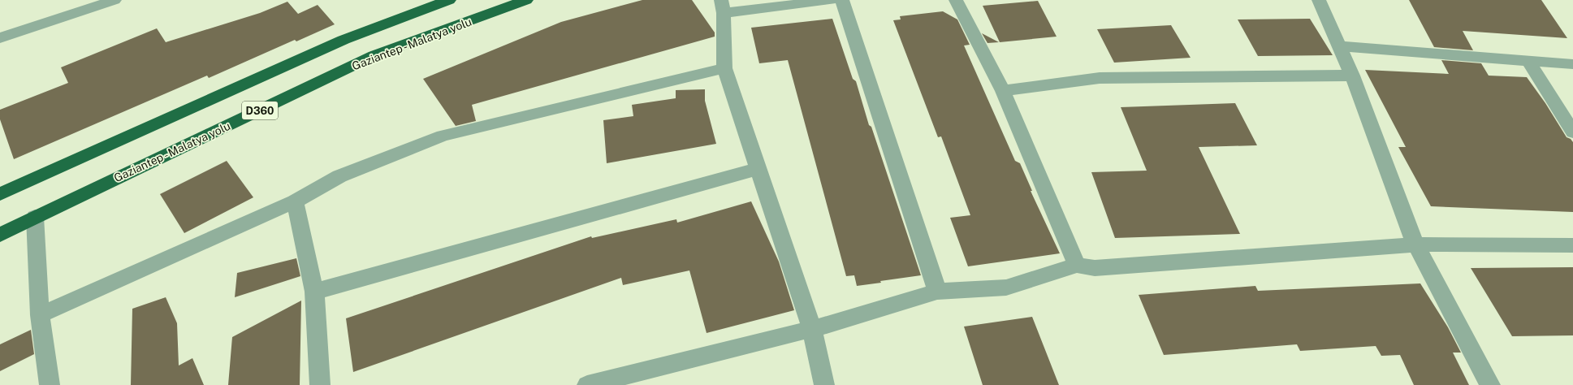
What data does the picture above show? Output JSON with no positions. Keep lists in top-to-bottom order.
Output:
{
  "streets": {
    "highway": ["Gaziantep - Malatya yolu", "D360"]
  }
}
